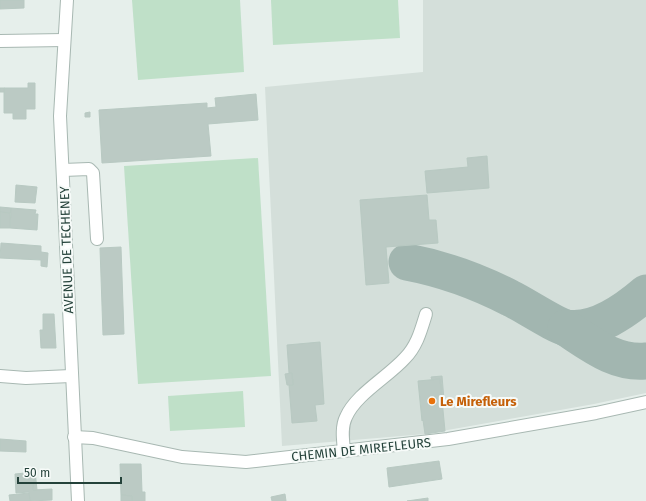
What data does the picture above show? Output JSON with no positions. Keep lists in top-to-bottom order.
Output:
{
  "streets": {
    "street": ["AVENUE DE TECHENEY", "CHEMIN DE MIREFLEURS"]
  },
  "crossings": [
    ["AVENUE DE TECHENEY", "CHEMIN DE MIREFLEURS"]
  ],
  "places": ["Le Mirefleurs"],
  "scale_bar": "50 m"
}
